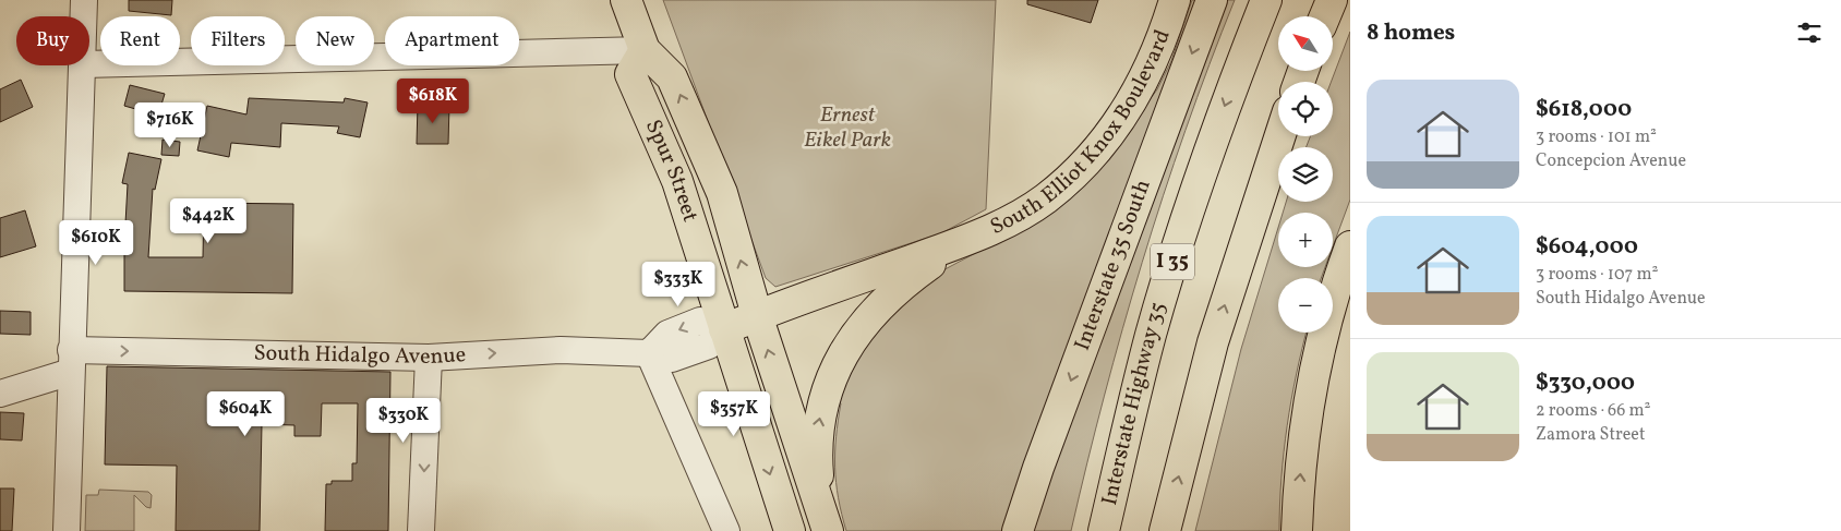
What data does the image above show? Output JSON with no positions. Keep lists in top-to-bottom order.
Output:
{
  "streets": {
    "main road": [
      "South Elliot Knox Boulevard",
      "Spur Street",
      "I 35",
      "Interstate 35 South",
      "South Hidalgo Avenue",
      "Interstate Highway 35"
    ]
  },
  "crossings": [
    ["South Elliot Knox Boulevard", "South Hidalgo Avenue"],
    ["Spur Street", "South Hidalgo Avenue"]
  ],
  "one_way": ["South Hidalgo Avenue"],
  "parks": ["Ernest Eikel Park"],
  "north": "top left",
  "page": {
    "heading": "8 homes",
    "map_buttons": ["+", "−"],
    "chip": [
      "Buy",
      "Rent",
      "Filters",
      "New",
      "Apartment"
    ],
    "list": [
      {
        "name": "$618,000",
        "note": "3 rooms · 101 m² · Concepcion Avenue"
      },
      {
        "name": "$604,000",
        "note": "3 rooms · 107 m² · South Hidalgo Avenue"
      },
      {
        "name": "$330,000",
        "note": "2 rooms · 66 m² · Zamora Street"
      }
    ],
    "price": [
      "$618K",
      "$716K",
      "$442K",
      "$610K",
      "$333K",
      "$604K",
      "$357K",
      "$330K"
    ]
  }
}
